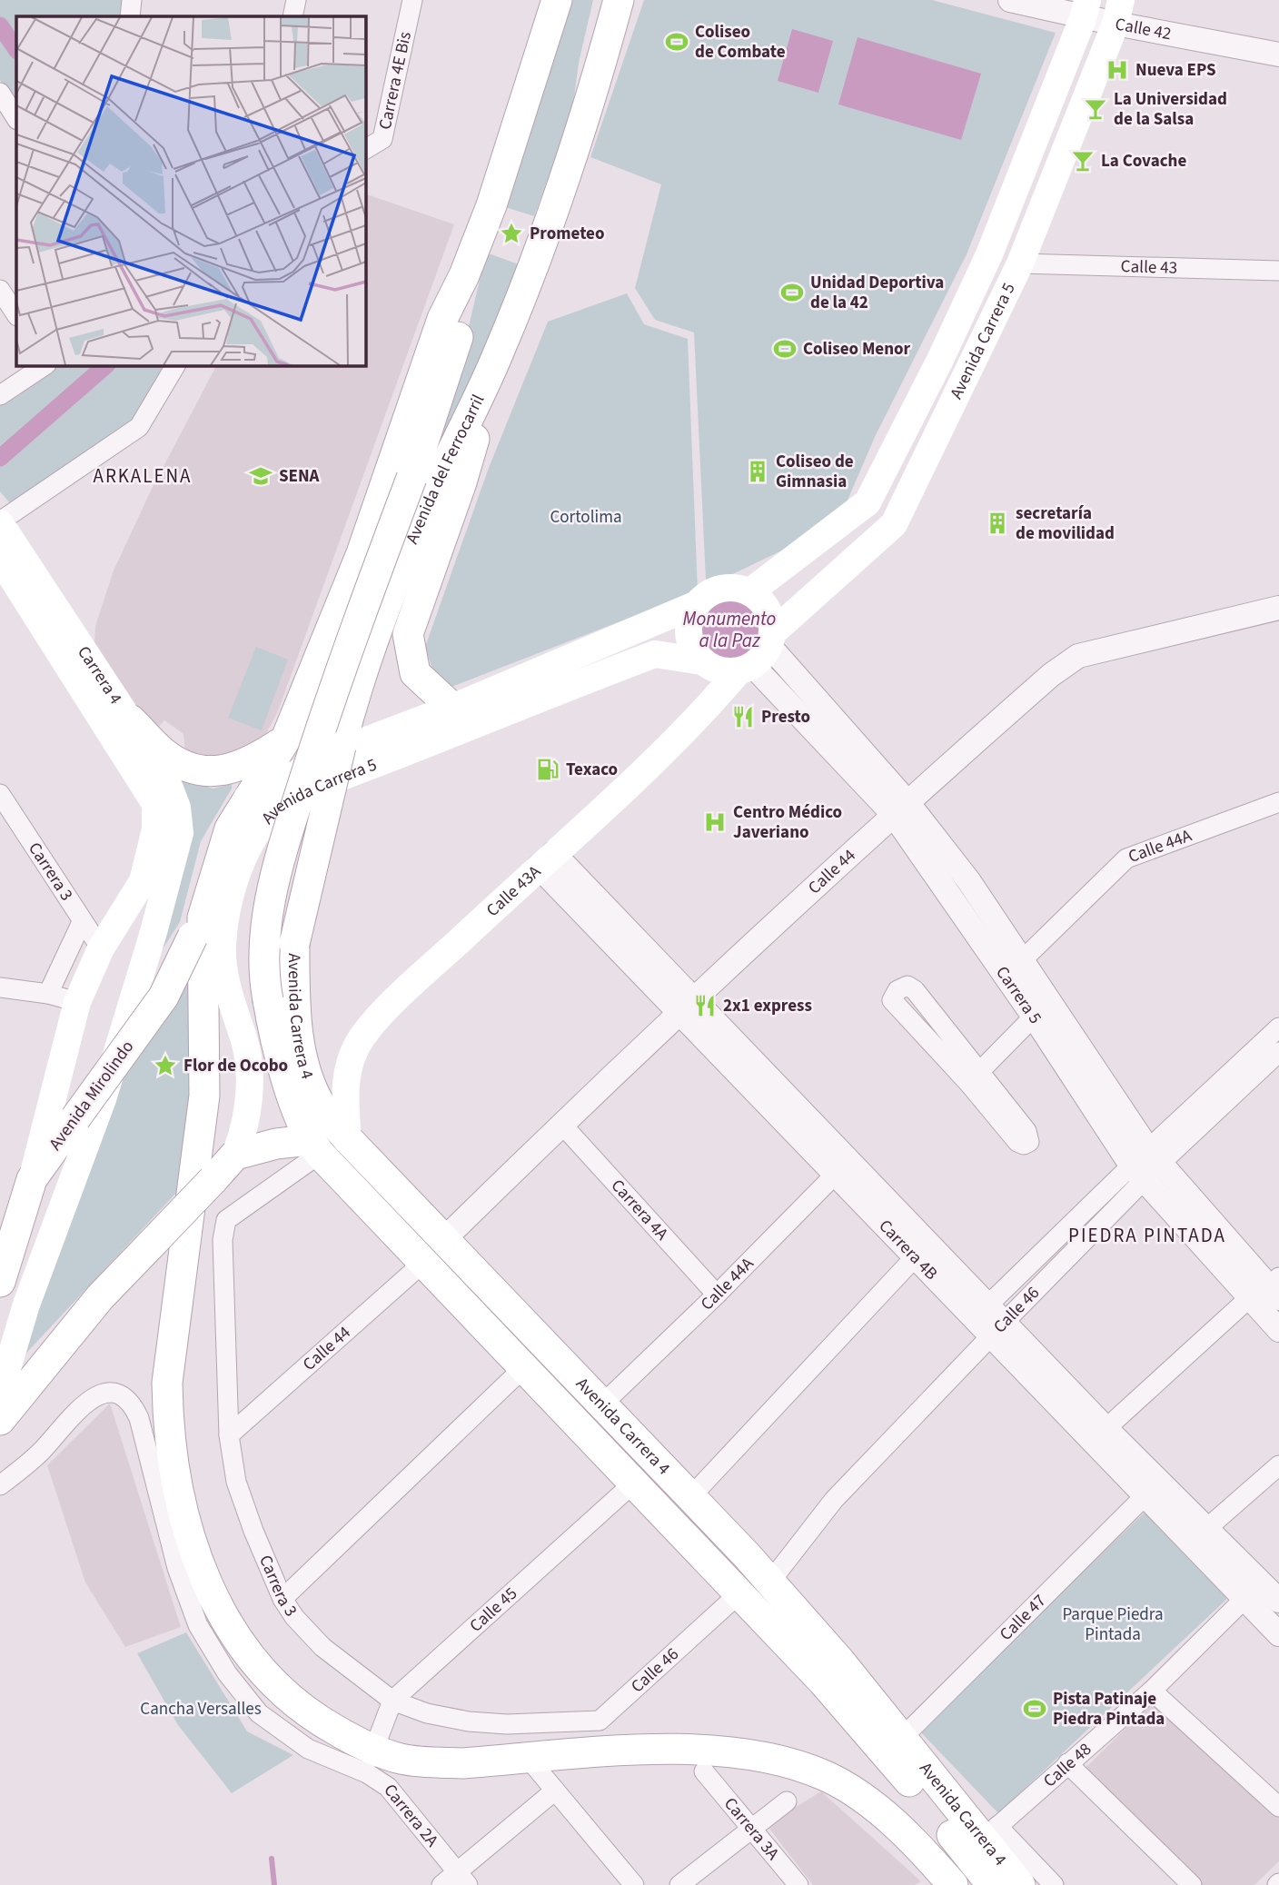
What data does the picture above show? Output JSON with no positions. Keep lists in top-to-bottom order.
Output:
{
  "streets": {
    "main road": [
      "Avenida Carrera 5",
      "Avenida del Ferrocarril",
      "Carrera 4",
      "Calle 43A",
      "Avenida Carrera 4",
      "Avenida Mirolindo"
    ],
    "street": [
      "Calle 42",
      "Carrera 4E Bis",
      "Calle 43",
      "Calle 44A",
      "Calle 44",
      "Carrera 3",
      "Carrera 5",
      "Carrera 4A",
      "Carrera 4B",
      "Calle 46",
      "Calle 45",
      "Calle 47",
      "Calle 48",
      "Carrera 2A",
      "Carrera 3A"
    ]
  },
  "crossings": [
    ["Calle 42", "Avenida Carrera 5"],
    ["Calle 43", "Avenida Carrera 5"],
    ["Avenida Carrera 5", "Calle 43A"],
    ["Avenida Carrera 5", "Carrera 5"],
    ["Avenida del Ferrocarril", "Avenida Carrera 4"],
    ["Carrera 4", "Carrera 3"],
    ["Calle 44A", "Carrera 5"],
    ["Calle 44A", "Avenida Carrera 4"],
    ["Calle 44A", "Carrera 4A"],
    ["Calle 44A", "Carrera 4B"],
    ["Calle 44", "Carrera 3"],
    ["Calle 44", "Carrera 5"],
    ["Calle 44", "Avenida Carrera 4"],
    ["Calle 44", "Carrera 4A"],
    ["Calle 44", "Carrera 4B"],
    ["Carrera 3", "Avenida Carrera 4"],
    ["Carrera 3", "Calle 46"],
    ["Carrera 3", "Calle 45"],
    ["Calle 43A", "Carrera 5"],
    ["Calle 43A", "Avenida Carrera 4"],
    ["Calle 43A", "Carrera 4B"],
    ["Carrera 5", "Calle 46"],
    ["Avenida Carrera 4", "Calle 46"],
    ["Avenida Carrera 4", "Calle 45"],
    ["Avenida Carrera 4", "Calle 47"],
    ["Avenida Carrera 4", "Calle 48"],
    ["Carrera 4B", "Calle 46"],
    ["Carrera 4B", "Calle 47"],
    ["Carrera 4B", "Calle 48"],
    ["Calle 45", "Carrera 2A"]
  ],
  "districts": ["ARKALENA", "PIEDRA PINTADA"],
  "water": ["Monumento a la Paz"],
  "parks": ["Cortolima", "Parque Piedra Pintada", "Cancha Versalles"],
  "places": {
    "sports": [
      "Coliseo de Combate",
      "Unidad Deportiva de la 42",
      "Coliseo Menor",
      "Pista Patinaje Piedra Pintada"
    ],
    "hospital": ["Nueva EPS", "Centro Médico Javeriano"],
    "bar": ["La Universidad de la Salsa", "La Covache"],
    "place": ["Prometeo", "Flor de Ocobo"],
    "building": ["Coliseo de Gimnasia", "secretaría de movilidad"],
    "school or university": ["SENA"],
    "restaurant": ["Presto", "2x1 express"],
    "fuel station": ["Texaco"]
  }
}
